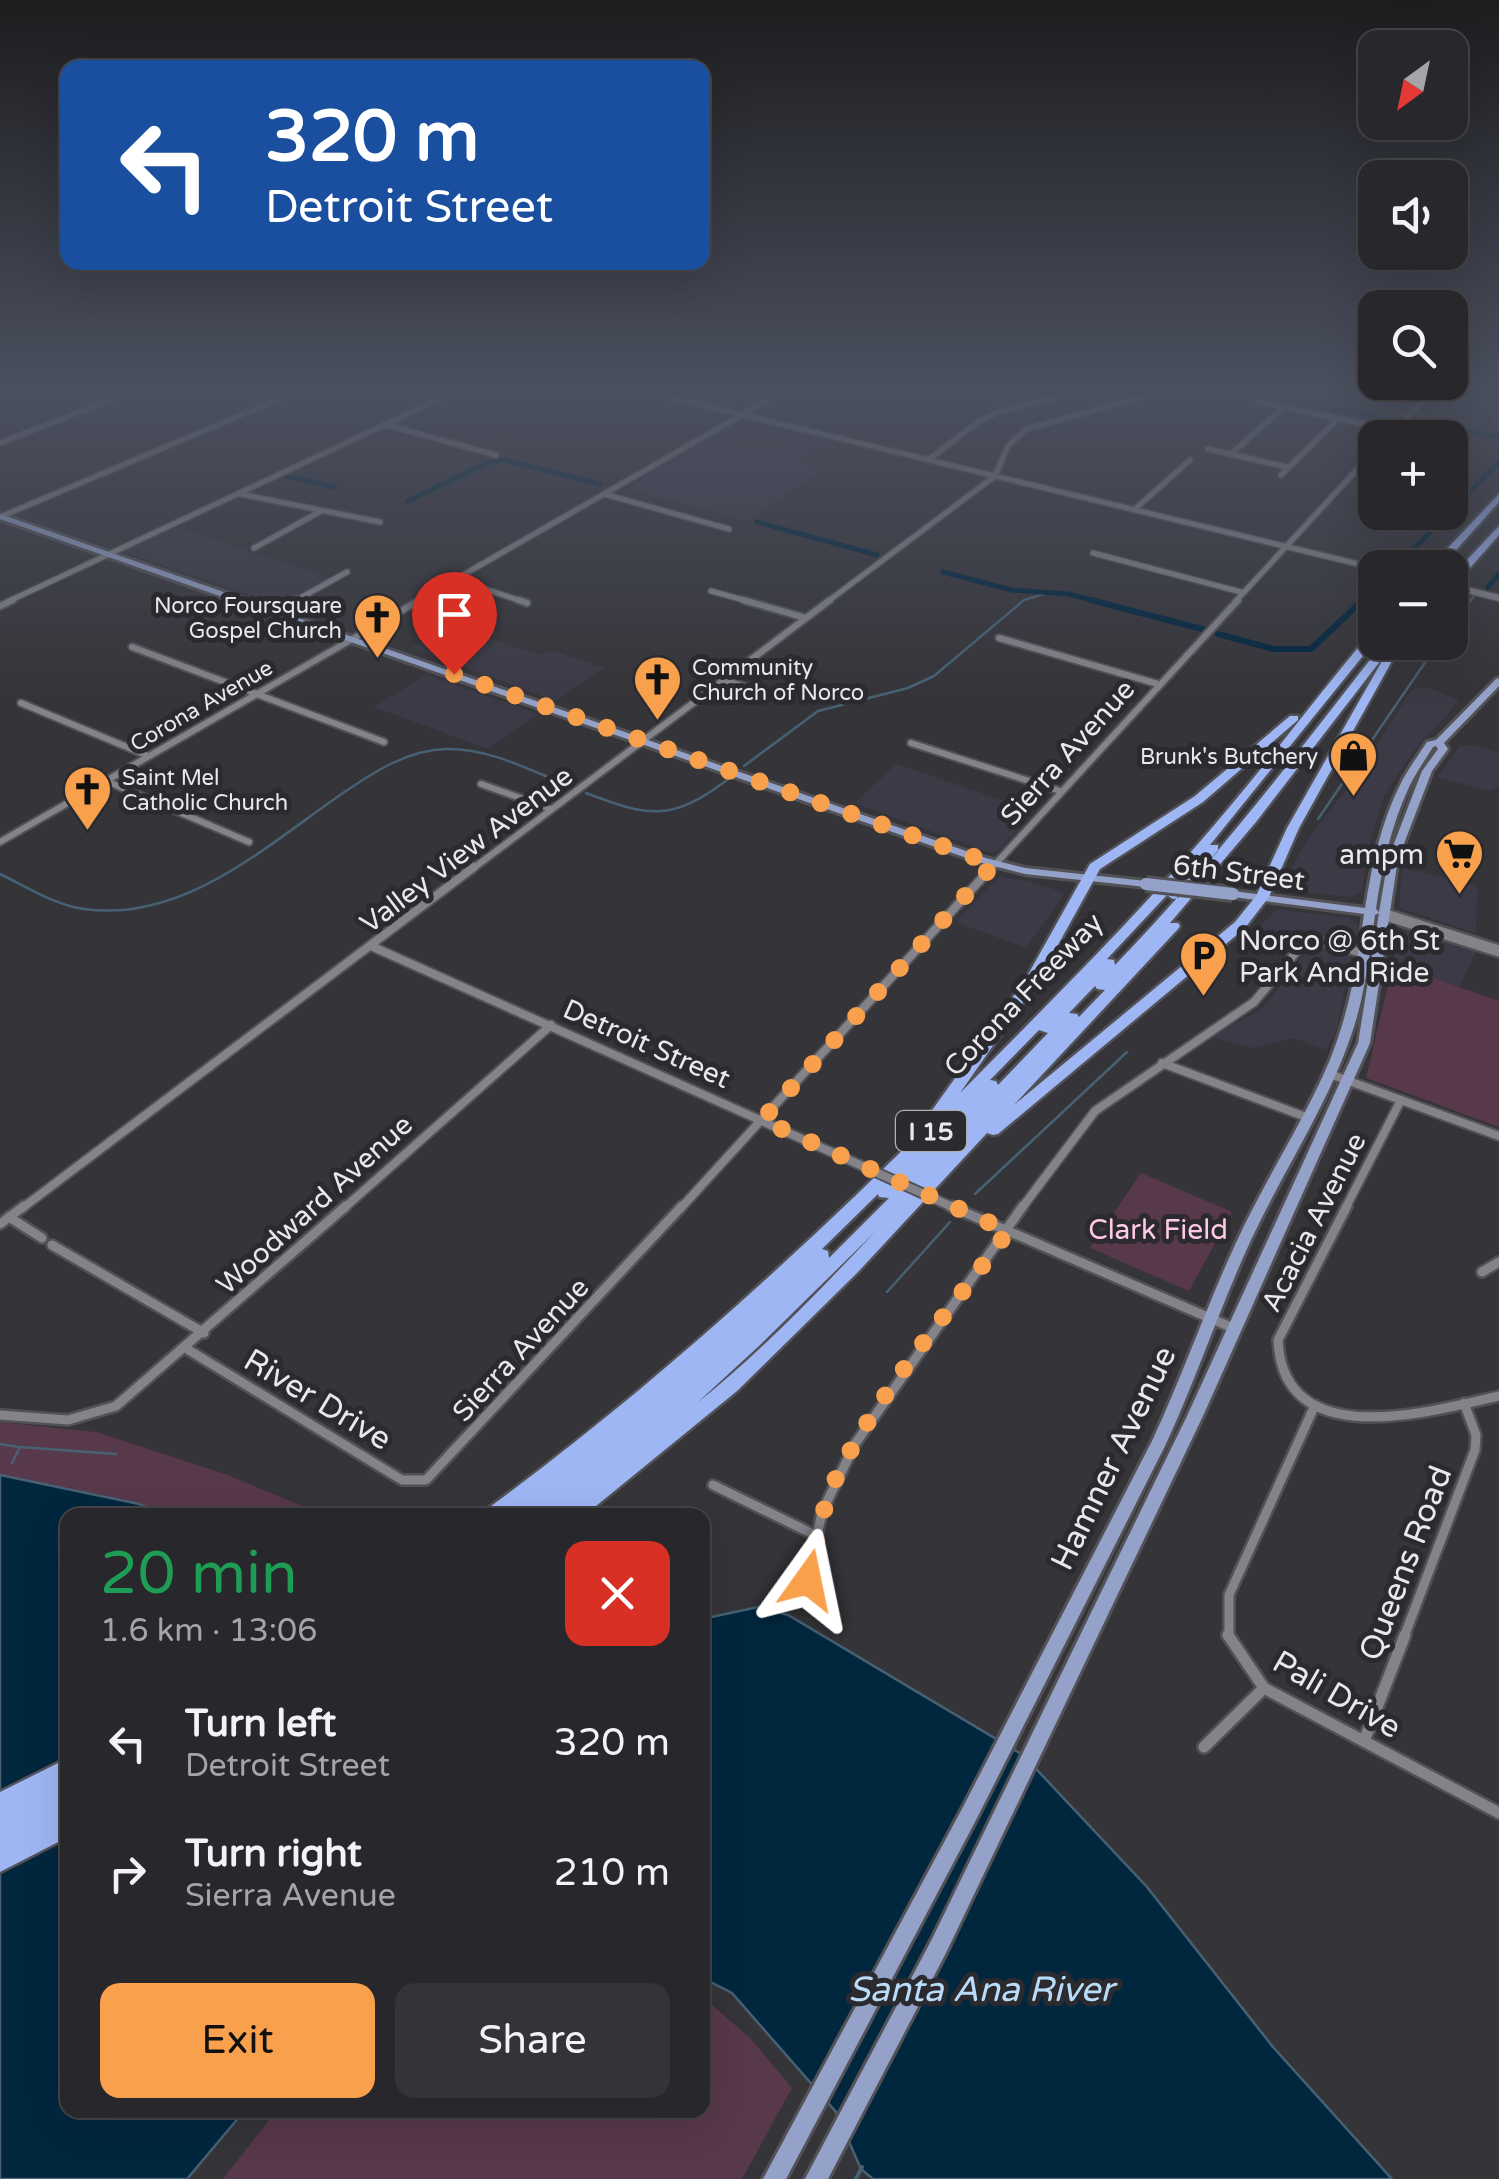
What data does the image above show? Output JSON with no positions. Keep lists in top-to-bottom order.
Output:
{
  "streets": {
    "highway": ["Corona Freeway", "I 15"],
    "main road": ["6th Street", "Hamner Avenue"],
    "street": [
      "Corona Avenue",
      "Sierra Avenue",
      "Valley View Avenue",
      "Detroit Street",
      "Woodward Avenue",
      "Acacia Avenue",
      "River Drive",
      "Queens Road",
      "Pali Drive"
    ]
  },
  "crossings": [
    ["Corona Avenue", "6th Street"],
    ["Sierra Avenue", "6th Street"],
    ["Sierra Avenue", "Detroit Street"],
    ["Sierra Avenue", "River Drive"],
    ["Valley View Avenue", "6th Street"],
    ["Valley View Avenue", "Detroit Street"],
    ["6th Street", "Hamner Avenue"],
    ["Detroit Street", "Woodward Avenue"],
    ["Detroit Street", "Hamner Avenue"],
    ["Woodward Avenue", "River Drive"],
    ["Acacia Avenue", "Pali Drive"],
    ["Queens Road", "Pali Drive"]
  ],
  "water": ["Santa Ana River"],
  "parks": ["Clark Field"],
  "places": {
    "church": ["Norco Foursquare Gospel Church", "Community Church of Norco", "Saint Mel Catholic Church"],
    "shop": ["Brunk's Butchery"],
    "supermarket": ["ampm"],
    "parking": ["Norco @ 6th St Park And Ride"]
  },
  "north": "bottom left",
  "page": {
    "map_buttons": ["+", "−"],
    "turn": ["320 m", "Detroit Street"],
    "heading": ["20 min", "1.6 km · 13:06"],
    "list": [
      {
        "name": "Turn left",
        "note": "Detroit Street",
        "value": "320 m"
      },
      {
        "name": "Turn right",
        "note": "Sierra Avenue",
        "value": "210 m"
      }
    ],
    "buttons": ["Exit", "Share"]
  }
}
